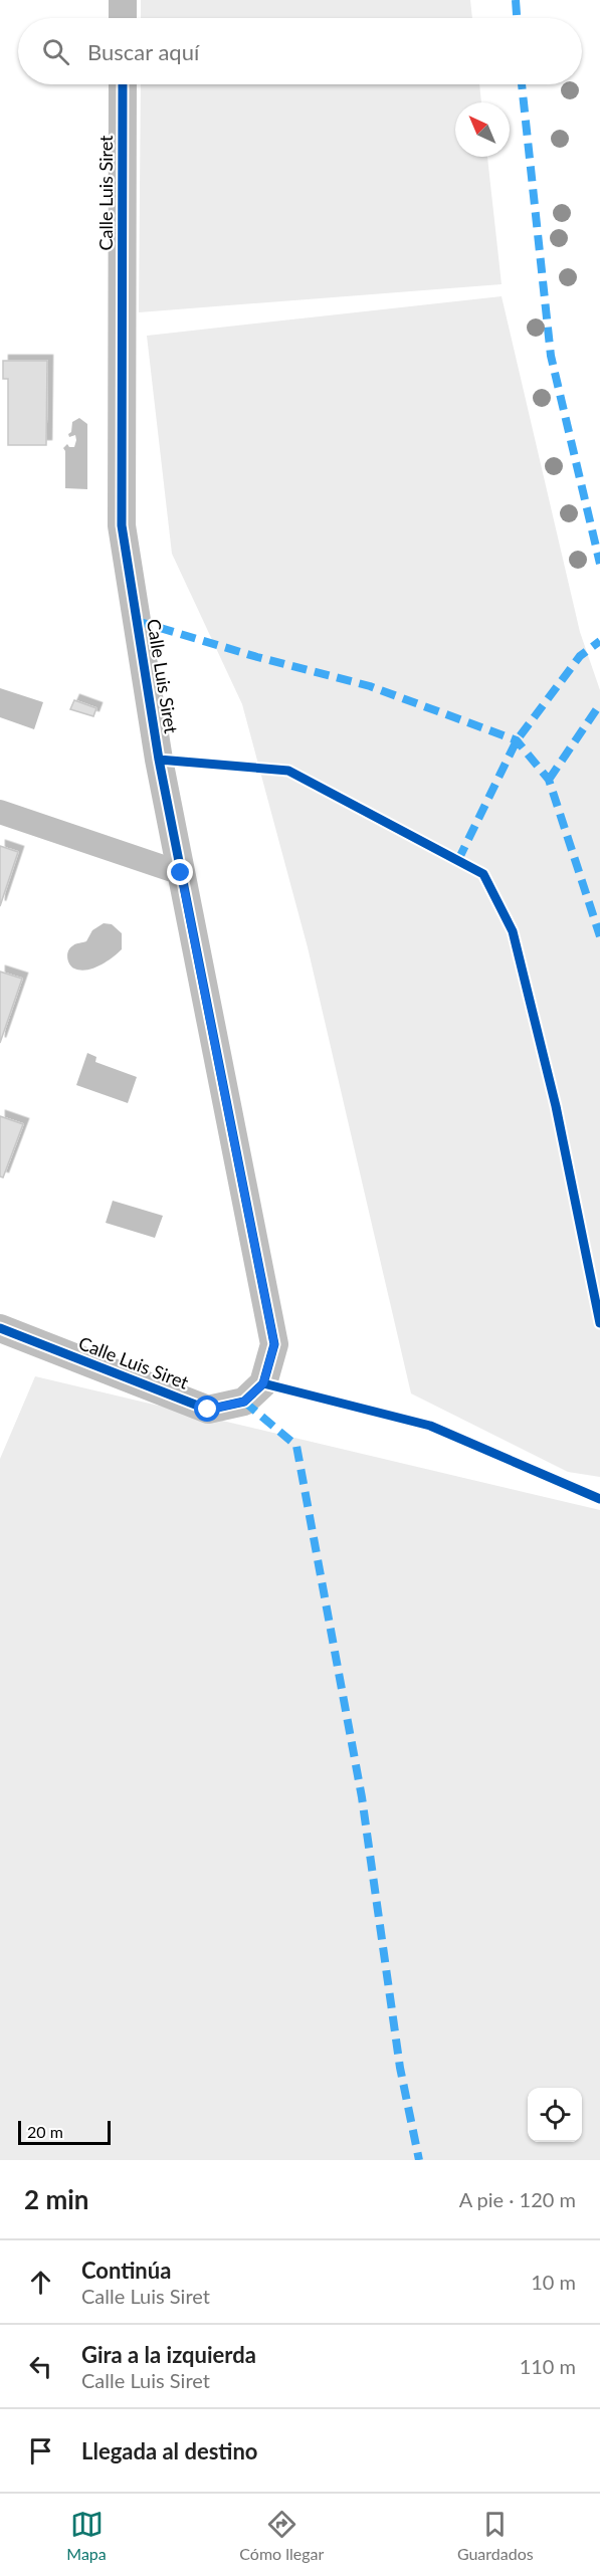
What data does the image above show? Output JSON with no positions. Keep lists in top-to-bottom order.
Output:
{
  "streets": {
    "street": ["Calle Luis Siret"]
  },
  "scale_bar": "20 m",
  "north": "top left",
  "page": {
    "search": "Buscar aquí",
    "scale": "20 m",
    "heading": ["2 min", "A pie · 120 m"],
    "list": [
      ["Continúa", "Calle Luis Siret", "10 m"],
      ["Gira a la izquierda", "Calle Luis Siret", "110 m"],
      "Llegada al destino"
    ],
    "nav": ["Mapa", "Cómo llegar", "Guardados"]
  }
}
